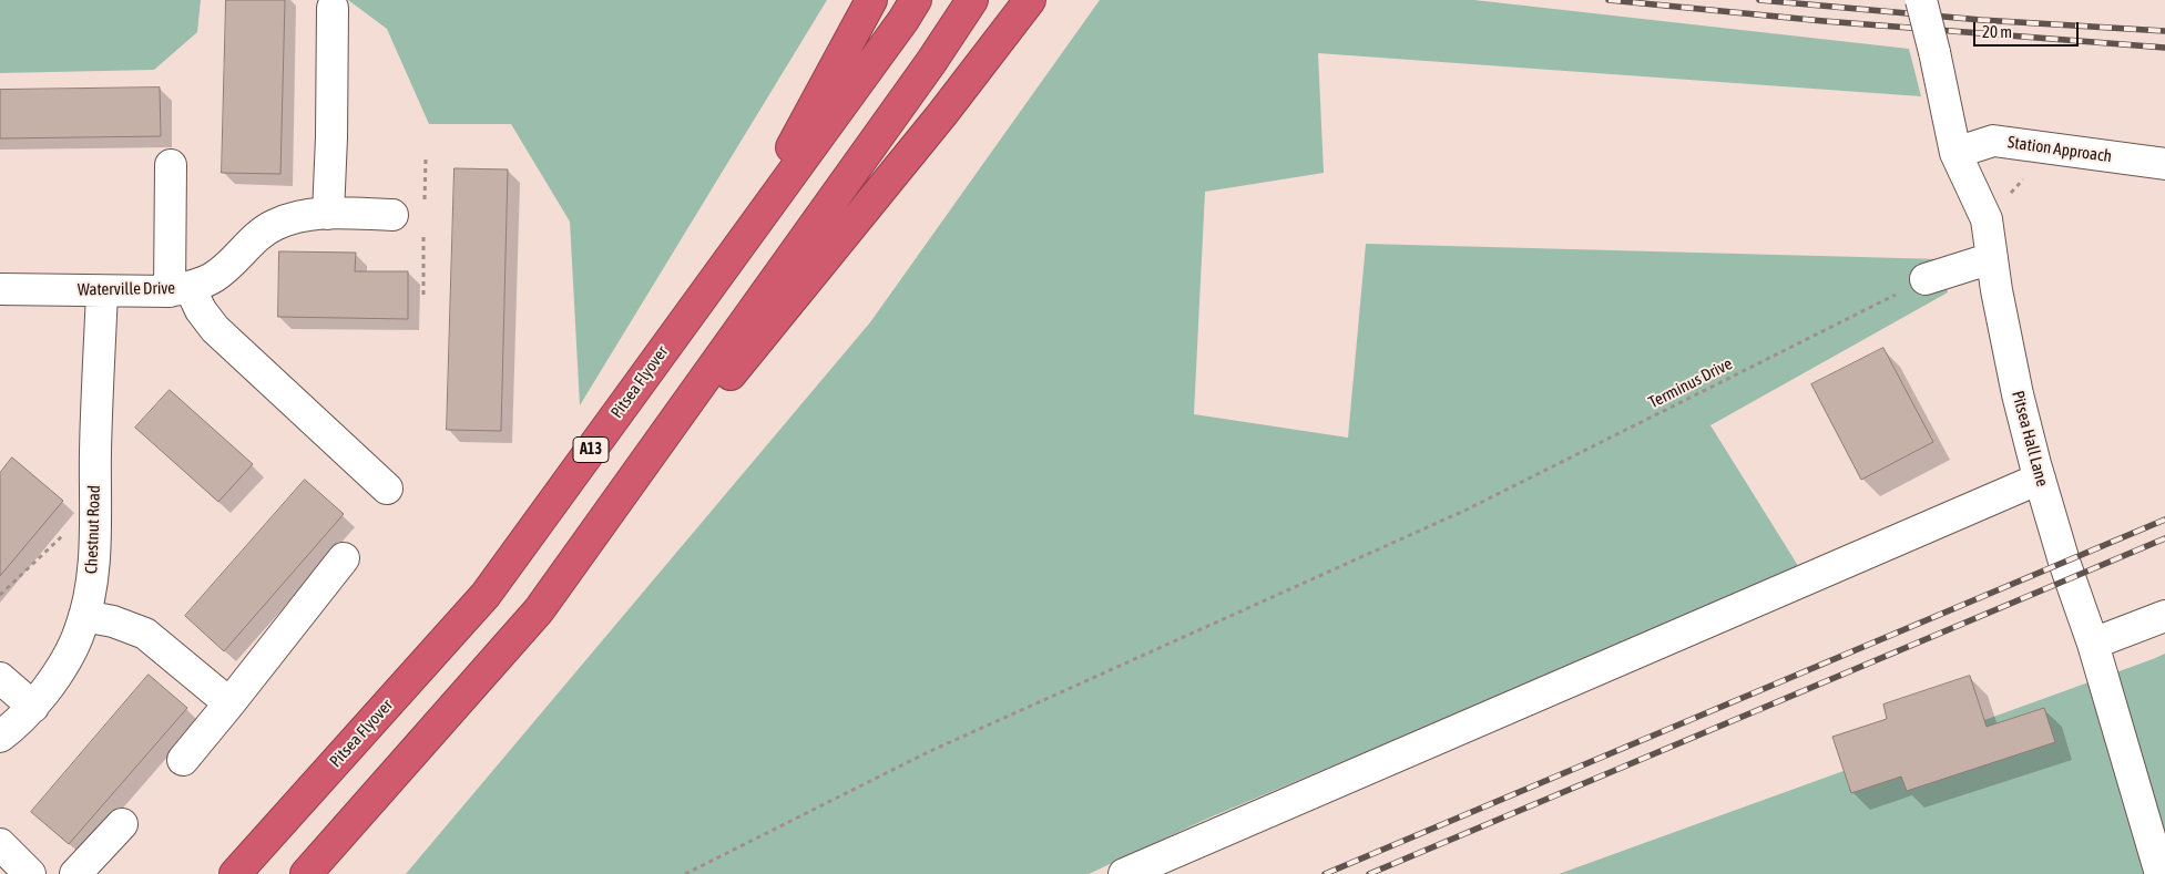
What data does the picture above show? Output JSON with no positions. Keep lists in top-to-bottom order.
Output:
{
  "streets": {
    "highway": ["Pitsea Flyover", "A13"],
    "street": [
      "Station Approach",
      "Waterville Drive",
      "Pitsea Hall Lane",
      "Chestnut Road"
    ],
    "path": ["Terminus Drive"]
  },
  "crossings": [
    ["Station Approach", "Pitsea Hall Lane"],
    ["Waterville Drive", "Chestnut Road"],
    ["Pitsea Flyover", "A13"]
  ],
  "scale_bar": "20 m"
}
